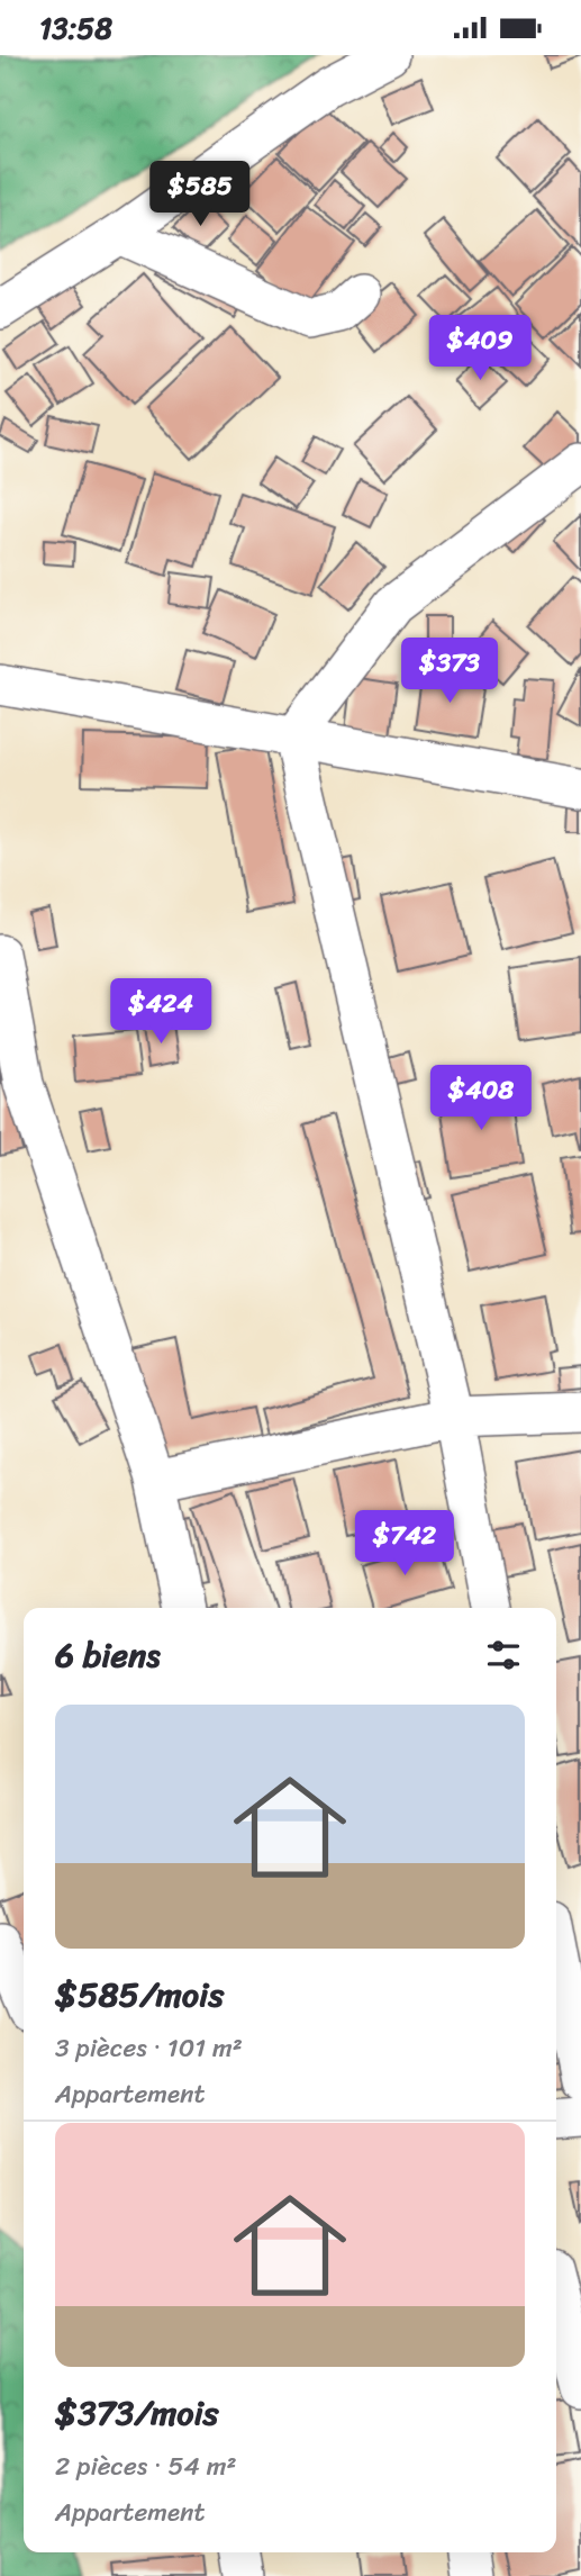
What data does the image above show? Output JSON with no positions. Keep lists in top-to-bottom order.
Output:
{
  "page": {
    "status": "13:58",
    "price": [
      "$585",
      "$409",
      "$373",
      "$424",
      "$408",
      "$742"
    ],
    "heading": "6 biens",
    "list": [
      {
        "name": "$585/mois",
        "note": "3 pièces · 101 m² · Appartement"
      },
      {
        "name": "$373/mois",
        "note": "2 pièces · 54 m² · Appartement"
      }
    ]
  }
}
